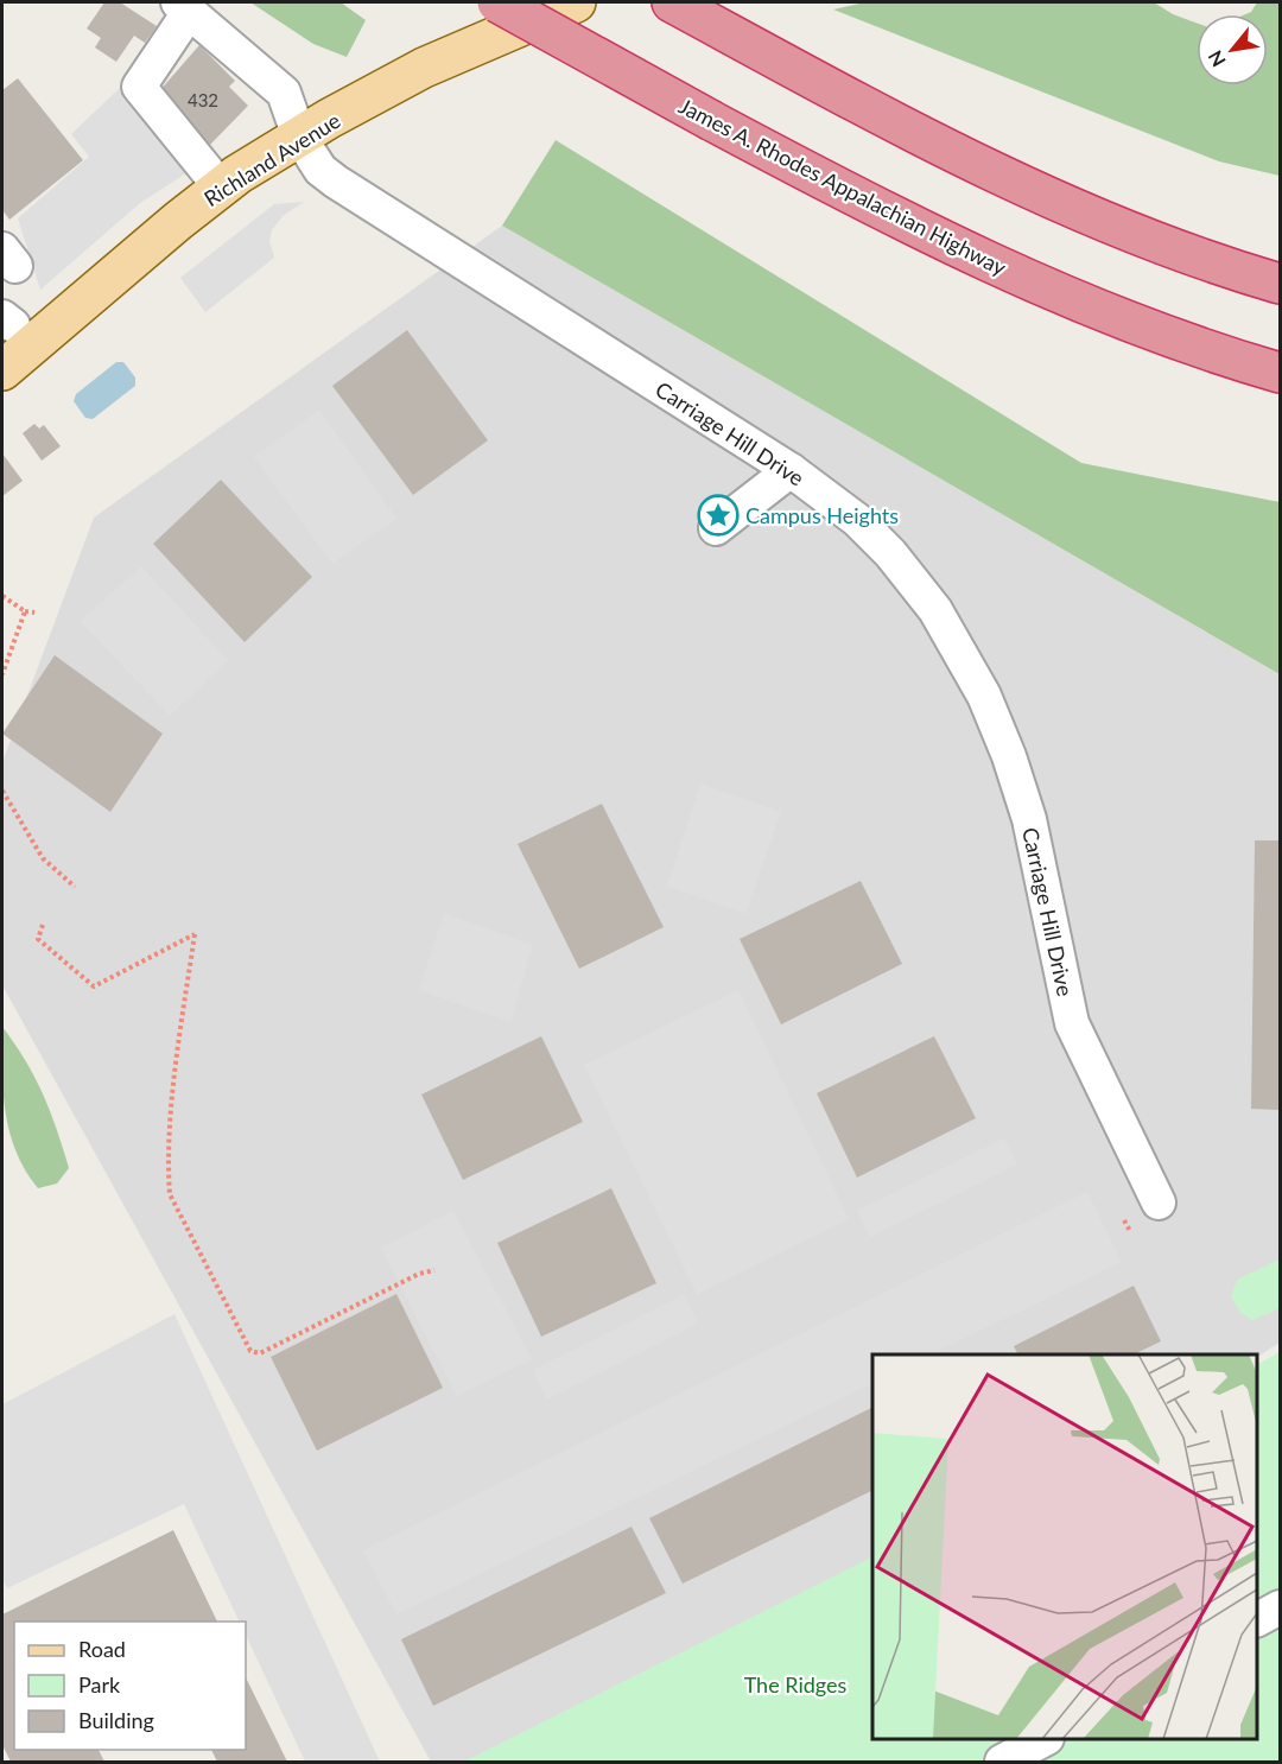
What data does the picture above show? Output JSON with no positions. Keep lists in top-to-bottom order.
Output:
{
  "streets": {
    "highway": ["James A. Rhodes Appalachian Highway"],
    "main road": ["Richland Avenue"],
    "street": ["Carriage Hill Drive"]
  },
  "crossings": [
    ["Richland Avenue", "Carriage Hill Drive"]
  ],
  "parks": ["The Ridges"],
  "places": {
    "place": ["Campus Heights"]
  },
  "house_numbers": ["432"],
  "legend": ["Road", "Park", "Building"],
  "north": "bottom left"
}
